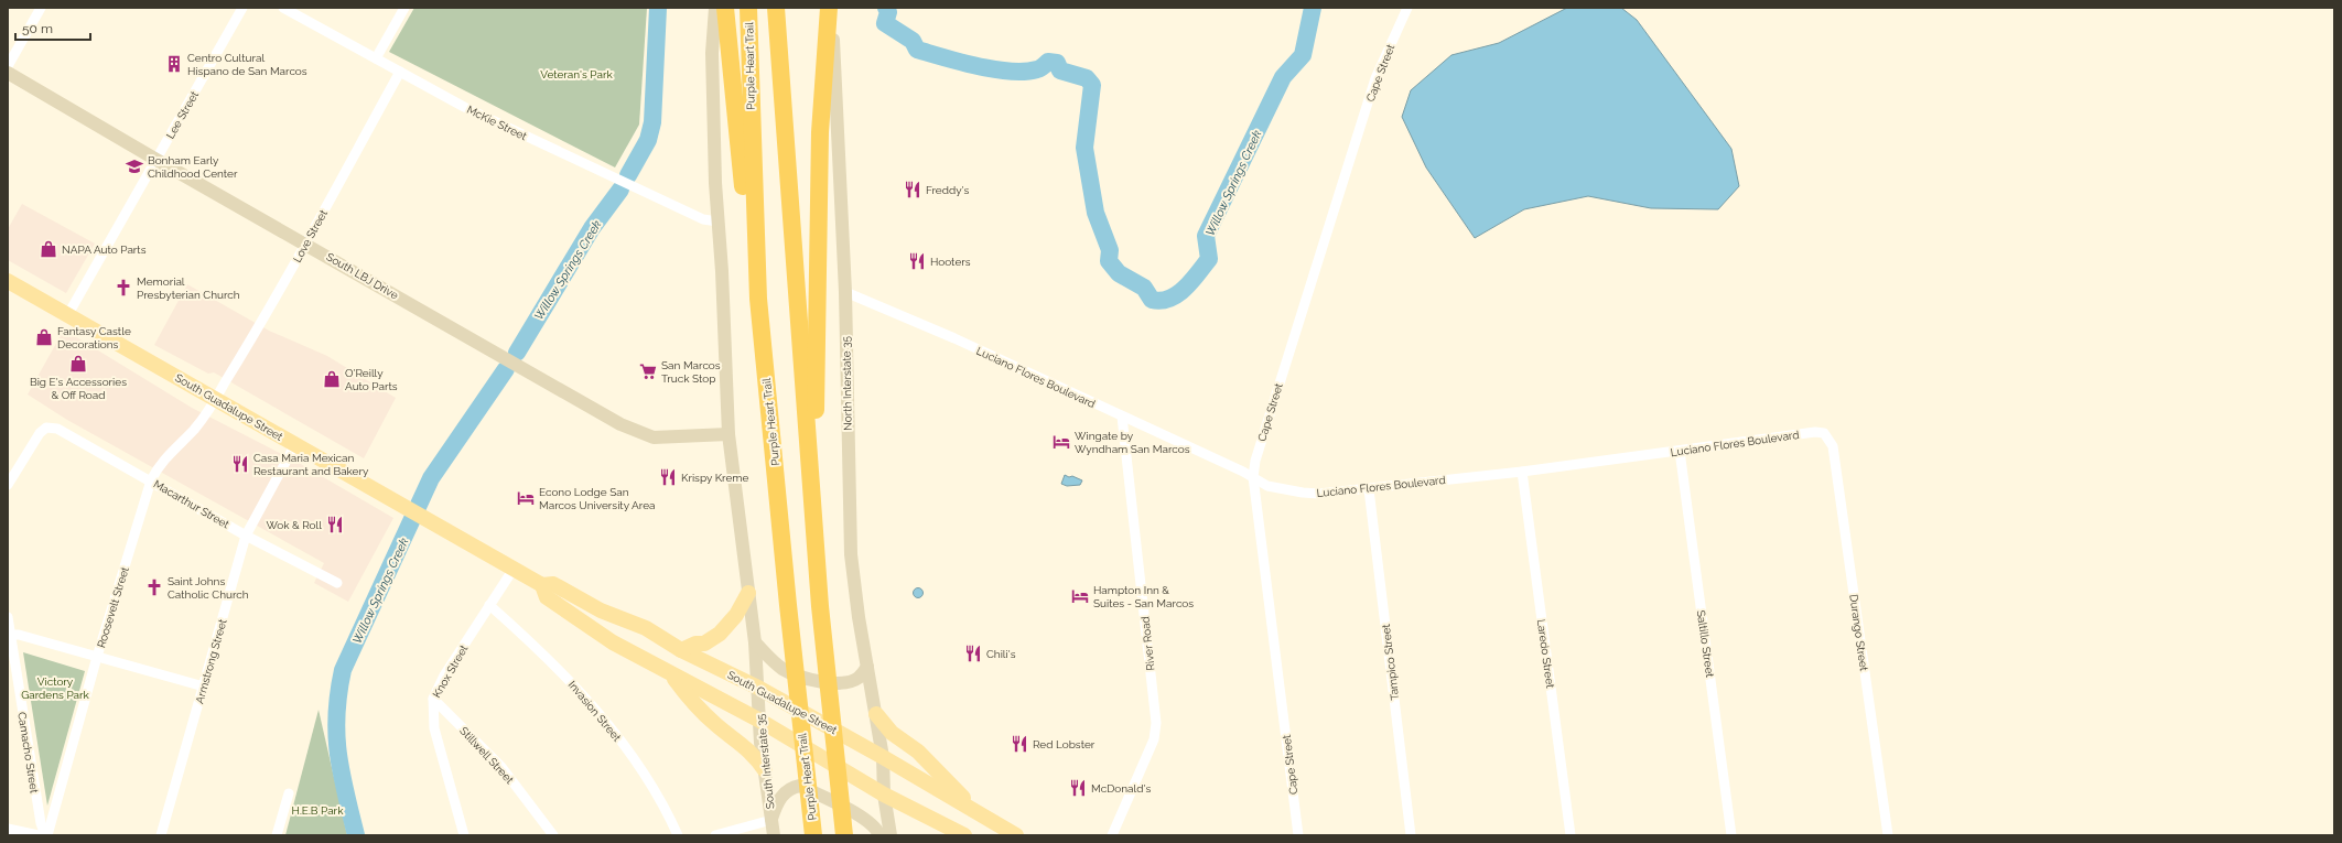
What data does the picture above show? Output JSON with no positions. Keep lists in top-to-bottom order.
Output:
{
  "streets": {
    "highway": ["Purple Heart Trail"],
    "main road": [
      "South LBJ Drive",
      "North Interstate 35",
      "South Guadalupe Street",
      "South Interstate 35"
    ],
    "street": [
      "Cape Street",
      "Lee Street",
      "McKie Street",
      "Love Street",
      "Luciano Flores Boulevard",
      "Macarthur Street",
      "Roosevelt Street",
      "Durango Street",
      "River Road",
      "Saltillo Street",
      "Laredo Street",
      "Armstrong Street",
      "Tampico Street",
      "Knox Street",
      "Invasion Street",
      "Camacho Street",
      "Stillwell Street"
    ]
  },
  "crossings": [
    ["Cape Street", "Luciano Flores Boulevard"],
    ["Lee Street", "South LBJ Drive"],
    ["Lee Street", "South Guadalupe Street"],
    ["McKie Street", "Love Street"],
    ["Love Street", "South LBJ Drive"],
    ["Love Street", "South Guadalupe Street"],
    ["Love Street", "Roosevelt Street"],
    ["Luciano Flores Boulevard", "North Interstate 35"],
    ["Luciano Flores Boulevard", "Durango Street"],
    ["Luciano Flores Boulevard", "River Road"],
    ["Luciano Flores Boulevard", "Saltillo Street"],
    ["Luciano Flores Boulevard", "Laredo Street"],
    ["Luciano Flores Boulevard", "Tampico Street"],
    ["North Interstate 35", "South Guadalupe Street"],
    ["South Guadalupe Street", "Roosevelt Street"],
    ["South Guadalupe Street", "Armstrong Street"],
    ["South Guadalupe Street", "Knox Street"],
    ["South Guadalupe Street", "South Interstate 35"],
    ["Macarthur Street", "Roosevelt Street"],
    ["Macarthur Street", "Armstrong Street"],
    ["Roosevelt Street", "Camacho Street"],
    ["Knox Street", "Invasion Street"],
    ["Knox Street", "Stillwell Street"]
  ],
  "water": ["Willow Springs Creek"],
  "parks": ["Veteran's Park", "Victory Gardens Park", "H.E.B Park"],
  "places": {
    "building": ["Centro Cultural Hispano de San Marcos"],
    "school or university": ["Bonham Early Childhood Center"],
    "restaurant": [
      "Freddy's",
      "Hooters",
      "Casa Maria Mexican Restaurant and Bakery",
      "Krispy Kreme",
      "Wok & Roll",
      "Chili's",
      "Red Lobster",
      "McDonald's"
    ],
    "shop": [
      "NAPA Auto Parts",
      "Fantasy Castle Decorations",
      "Big E's Accessories & Off Road",
      "O'Reilly Auto Parts"
    ],
    "church": ["Memorial Presbyterian Church", "Saint Johns Catholic Church"],
    "supermarket": ["San Marcos Truck Stop"],
    "hotel": ["Wingate by Wyndham San Marcos", "Econo Lodge San Marcos University Area", "Hampton Inn & Suites - San Marcos"]
  },
  "scale_bar": "50 m"
}
